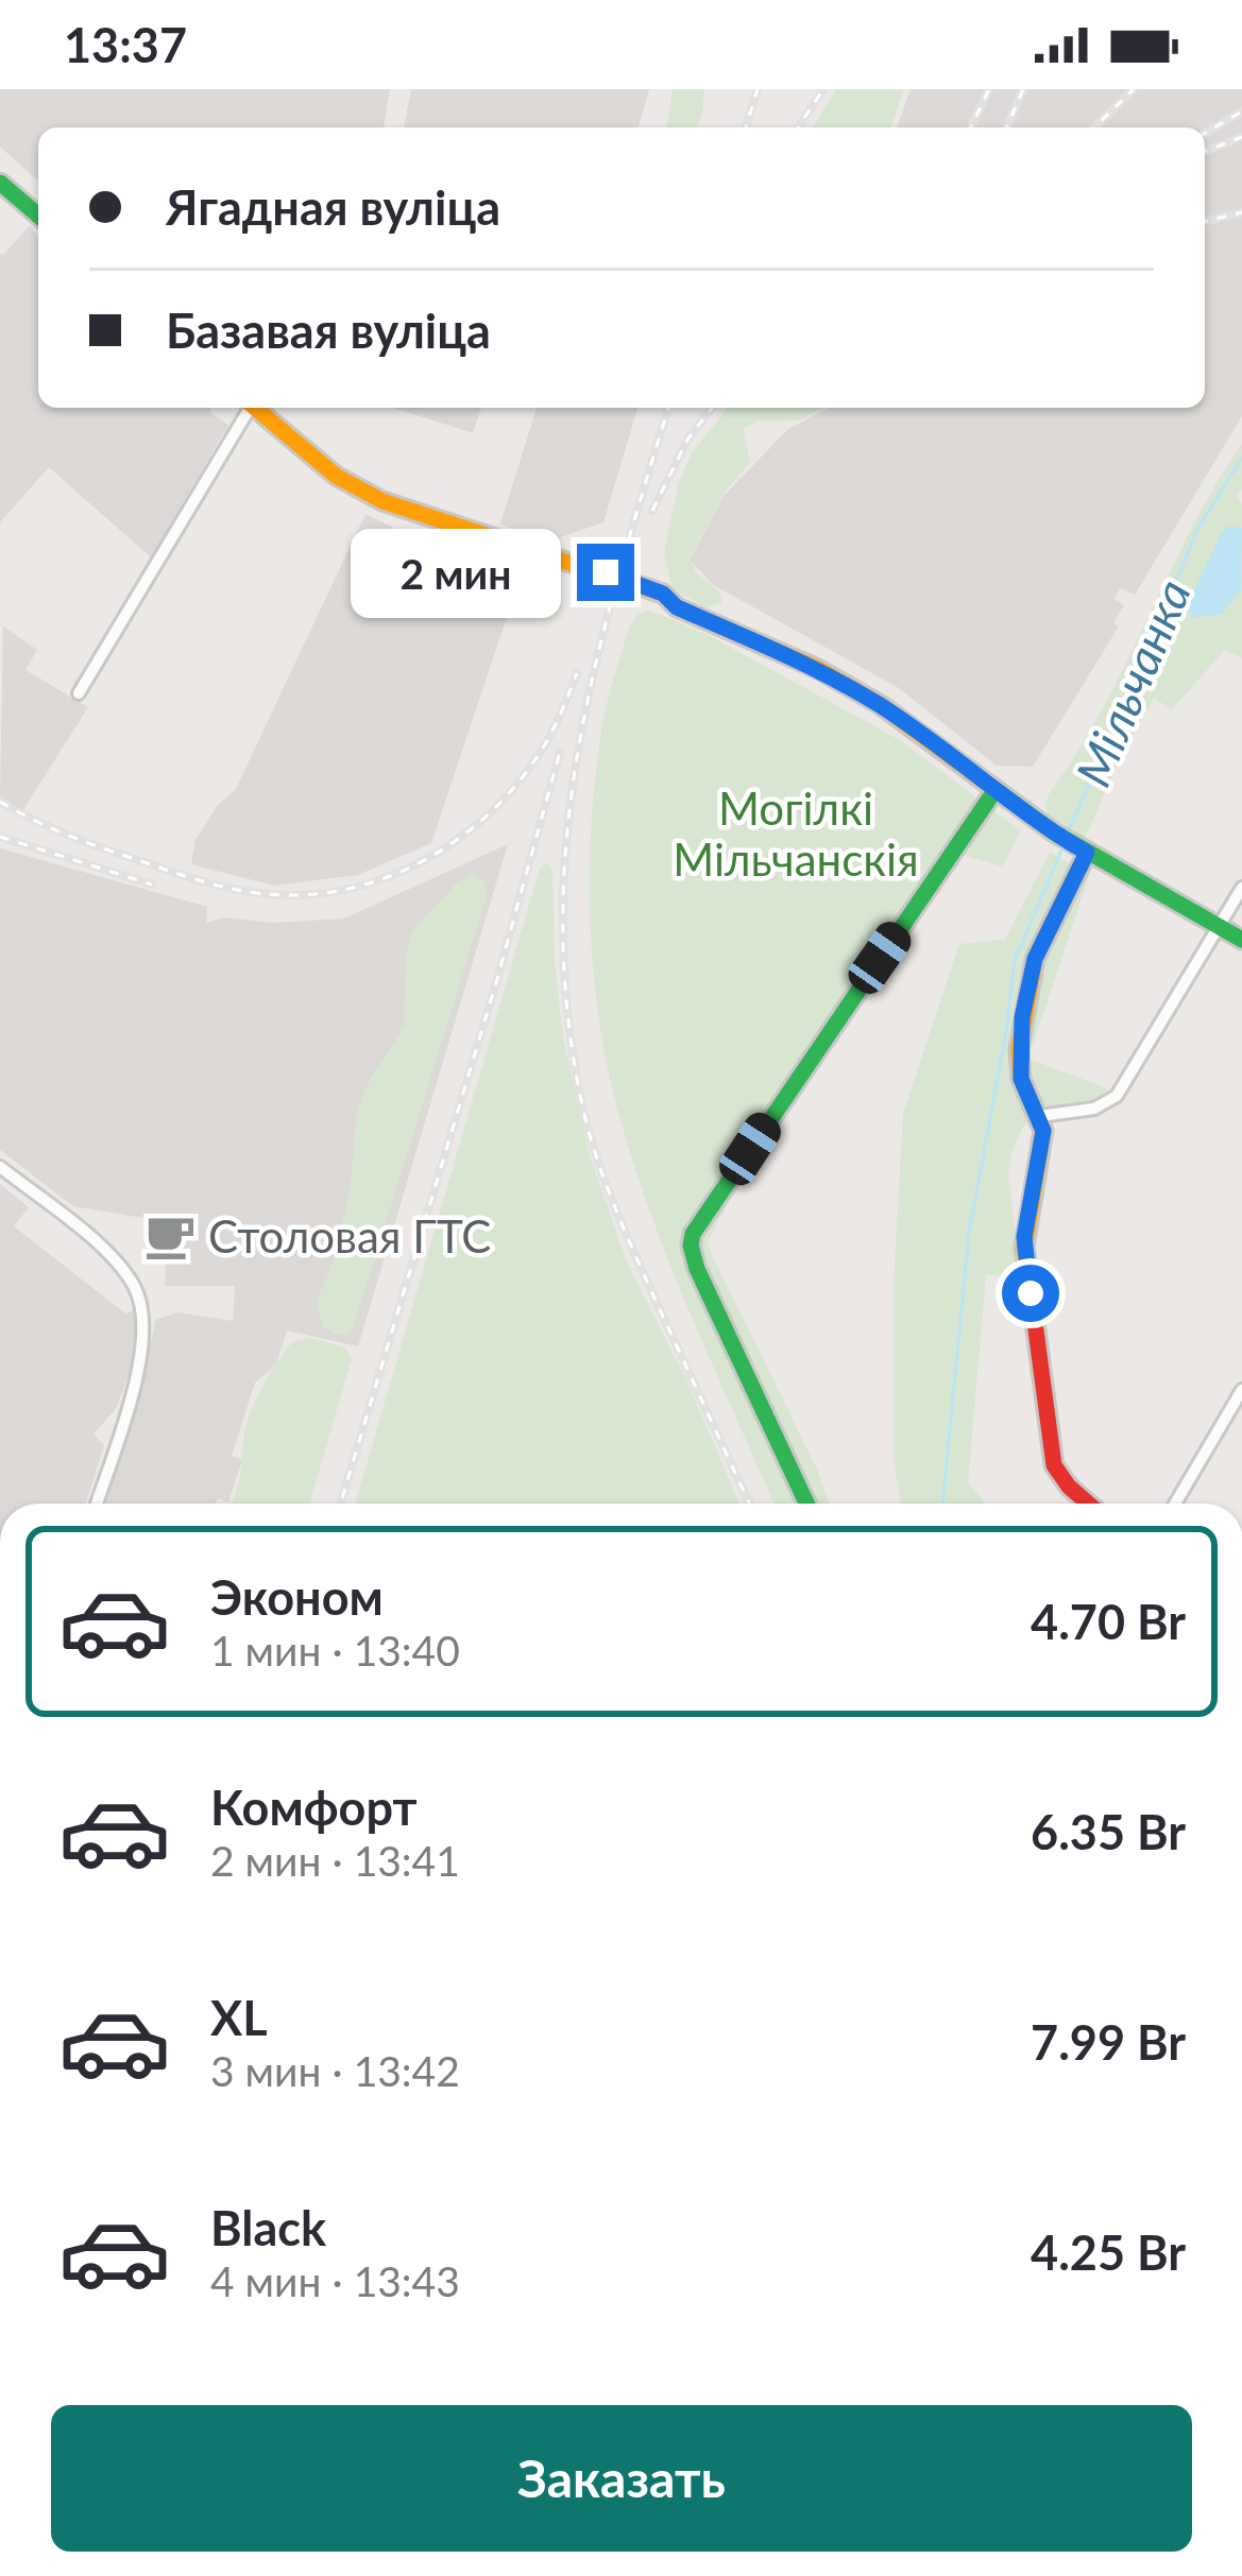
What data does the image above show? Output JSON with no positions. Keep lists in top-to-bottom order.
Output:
{
  "water": ["Мільчанка"],
  "parks": ["Могілкі Мільчанскія"],
  "places": {
    "cafe": ["Столовая ГТС"]
  },
  "page": {
    "status": "13:37",
    "banner": ["Ягадная вуліца", "Базавая вуліца"],
    "bubble": "2 мин",
    "list": [
      {
        "name": "Эконом",
        "note": "1 мин · 13:40",
        "value": "4.70 Br"
      },
      {
        "name": "Комфорт",
        "note": "2 мин · 13:41",
        "value": "6.35 Br"
      },
      {
        "name": "XL",
        "note": "3 мин · 13:42",
        "value": "7.99 Br"
      },
      {
        "name": "Black",
        "note": "4 мин · 13:43",
        "value": "4.25 Br"
      }
    ],
    "buttons": "Заказать"
  }
}
